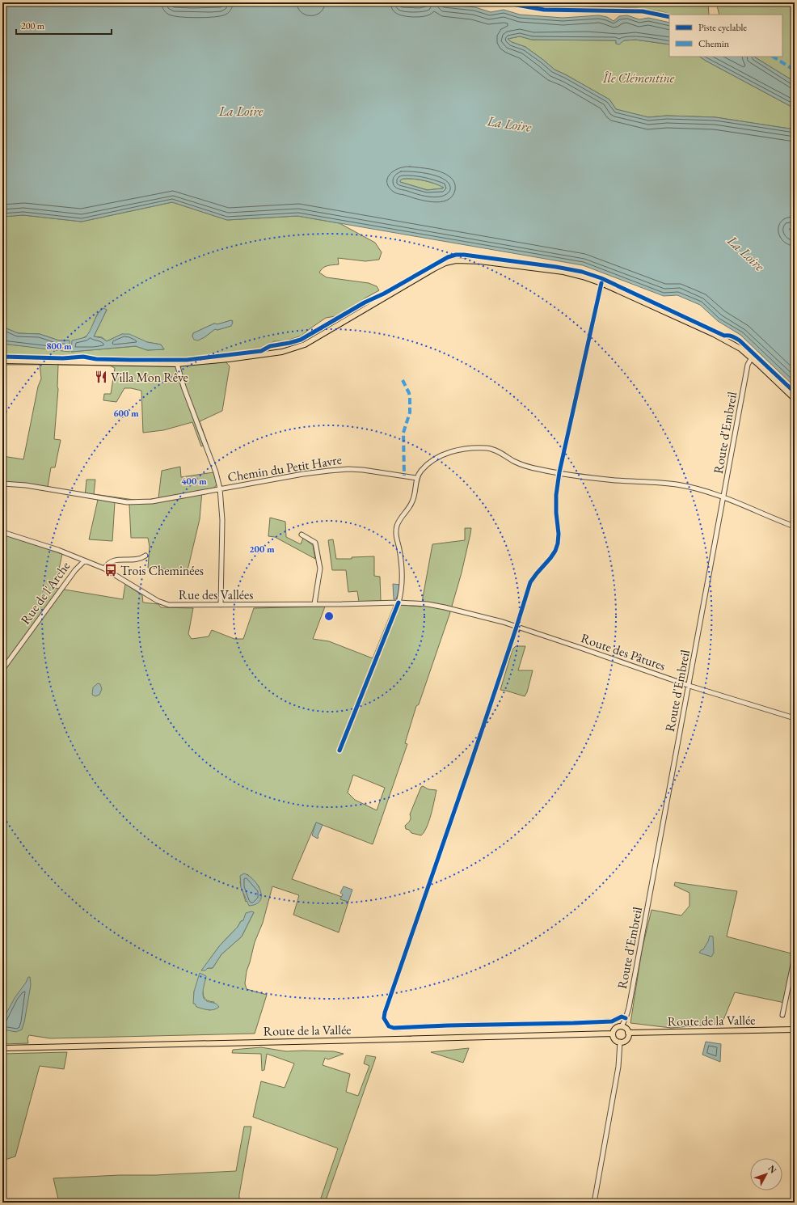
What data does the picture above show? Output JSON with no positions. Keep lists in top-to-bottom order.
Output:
{
  "streets": {
    "main road": ["Route de la Vallée"],
    "street": [
      "Route d'Embreil",
      "Chemin du Petit Havre",
      "Rue de l'Arche",
      "Rue des Vallées",
      "Route des Pâtures"
    ]
  },
  "crossings": [
    ["Route d'Embreil", "Route des Pâtures"],
    ["Route d'Embreil", "Route de la Vallée"],
    ["Rue de l'Arche", "Rue des Vallées"],
    ["Rue des Vallées", "Route des Pâtures"]
  ],
  "water": ["La Loire"],
  "parks": ["Île Clémentine"],
  "places": {
    "restaurant": ["Villa Mon Rêve"],
    "bus stop": ["Trois Cheminées"]
  },
  "legend": ["Piste cyclable", "Chemin"],
  "scale_bar": "200 m",
  "north": "top right",
  "rings": [
    "800 m",
    "600 m",
    "400 m",
    "200 m"
  ]
}
